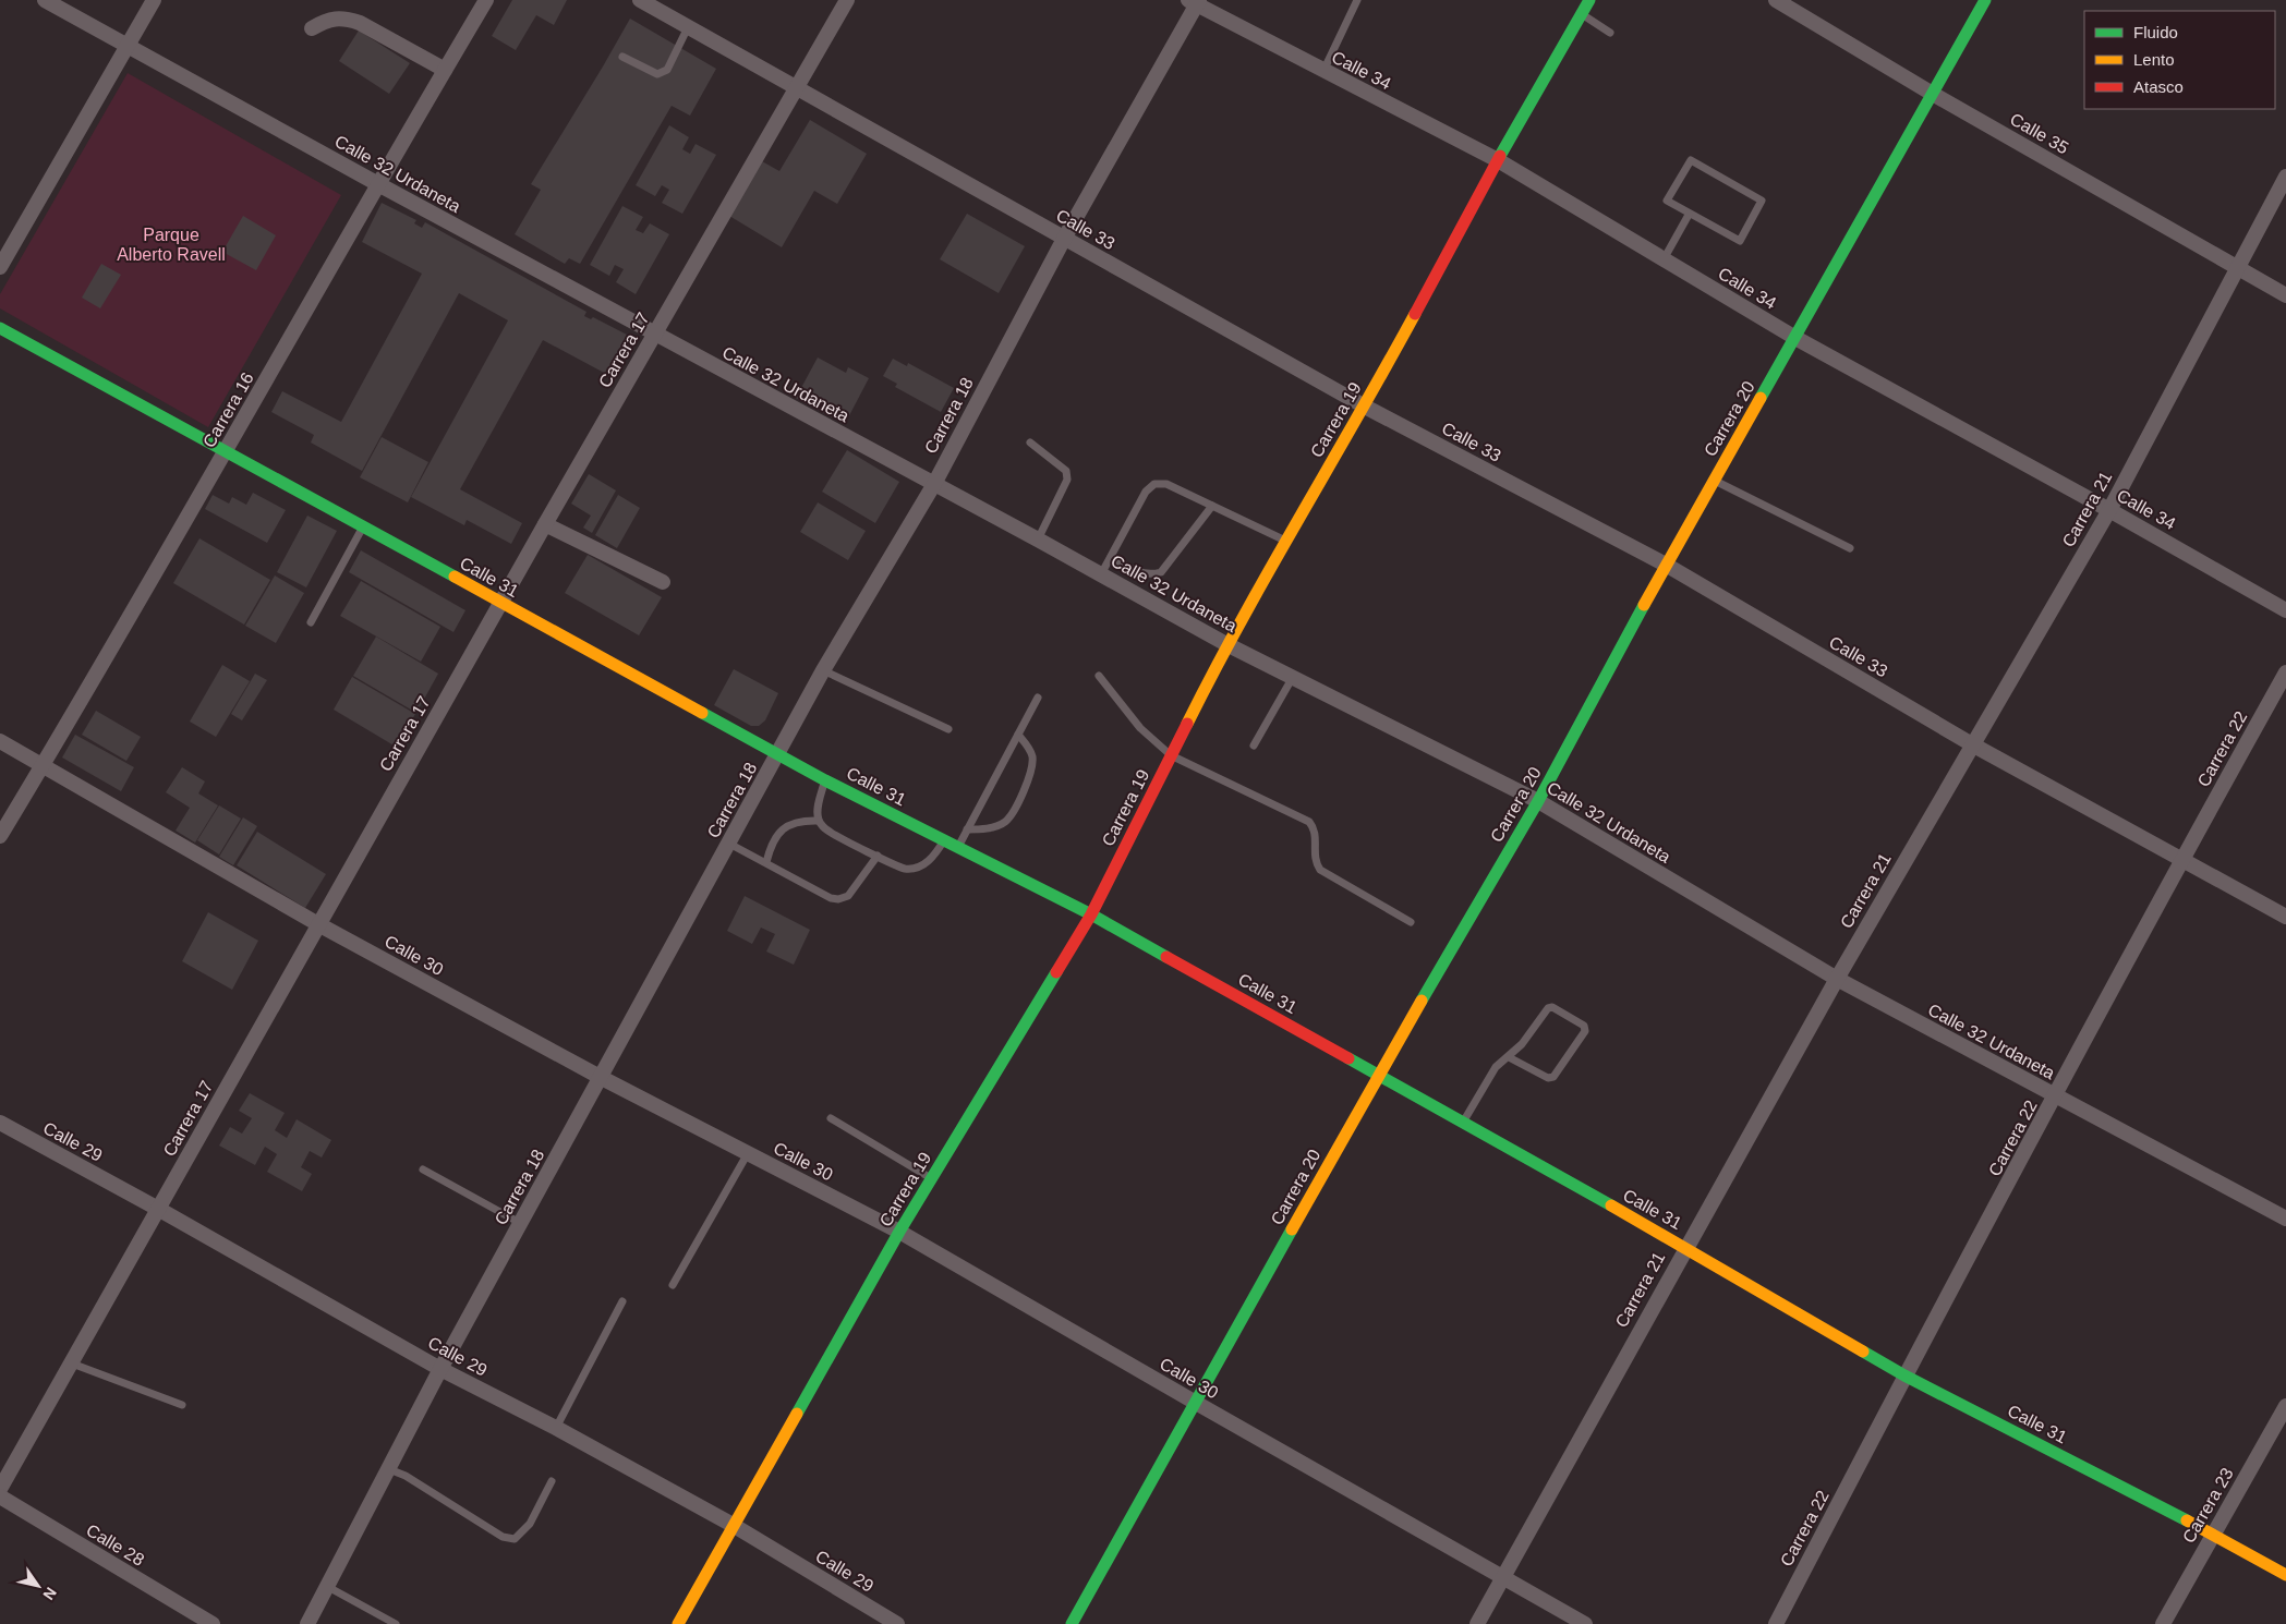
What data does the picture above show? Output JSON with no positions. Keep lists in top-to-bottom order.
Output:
{
  "streets": {
    "street": [
      "Calle 34",
      "Calle 35",
      "Calle 32 Urdaneta",
      "Calle 33",
      "Carrera 17",
      "Carrera 16",
      "Carrera 18",
      "Carrera 20",
      "Carrera 19",
      "Carrera 21",
      "Calle 31",
      "Carrera 22",
      "Calle 30",
      "Calle 29",
      "Carrera 23",
      "Calle 28"
    ]
  },
  "crossings": [
    ["Calle 34", "Carrera 18"],
    ["Calle 34", "Carrera 20"],
    ["Calle 34", "Carrera 19"],
    ["Calle 34", "Carrera 21"],
    ["Calle 35", "Carrera 20"],
    ["Calle 35", "Carrera 21"],
    ["Calle 32 Urdaneta", "Carrera 17"],
    ["Calle 32 Urdaneta", "Carrera 16"],
    ["Calle 32 Urdaneta", "Carrera 18"],
    ["Calle 32 Urdaneta", "Carrera 20"],
    ["Calle 32 Urdaneta", "Carrera 19"],
    ["Calle 32 Urdaneta", "Carrera 21"],
    ["Calle 32 Urdaneta", "Carrera 22"],
    ["Calle 33", "Carrera 17"],
    ["Calle 33", "Carrera 18"],
    ["Calle 33", "Carrera 20"],
    ["Calle 33", "Carrera 19"],
    ["Calle 33", "Carrera 21"],
    ["Calle 33", "Carrera 22"],
    ["Carrera 17", "Calle 31"],
    ["Carrera 17", "Calle 30"],
    ["Carrera 17", "Calle 29"],
    ["Carrera 16", "Calle 31"],
    ["Carrera 16", "Calle 30"],
    ["Carrera 18", "Calle 31"],
    ["Carrera 18", "Calle 30"],
    ["Carrera 18", "Calle 29"],
    ["Carrera 20", "Calle 31"],
    ["Carrera 20", "Calle 30"],
    ["Carrera 19", "Calle 31"],
    ["Carrera 19", "Calle 30"],
    ["Carrera 19", "Calle 29"],
    ["Carrera 21", "Calle 31"],
    ["Carrera 21", "Calle 30"],
    ["Calle 31", "Carrera 22"],
    ["Calle 31", "Carrera 23"]
  ],
  "parks": ["Parque Alberto Ravell"],
  "legend": ["Fluido", "Lento", "Atasco"],
  "north": "bottom right"
}
